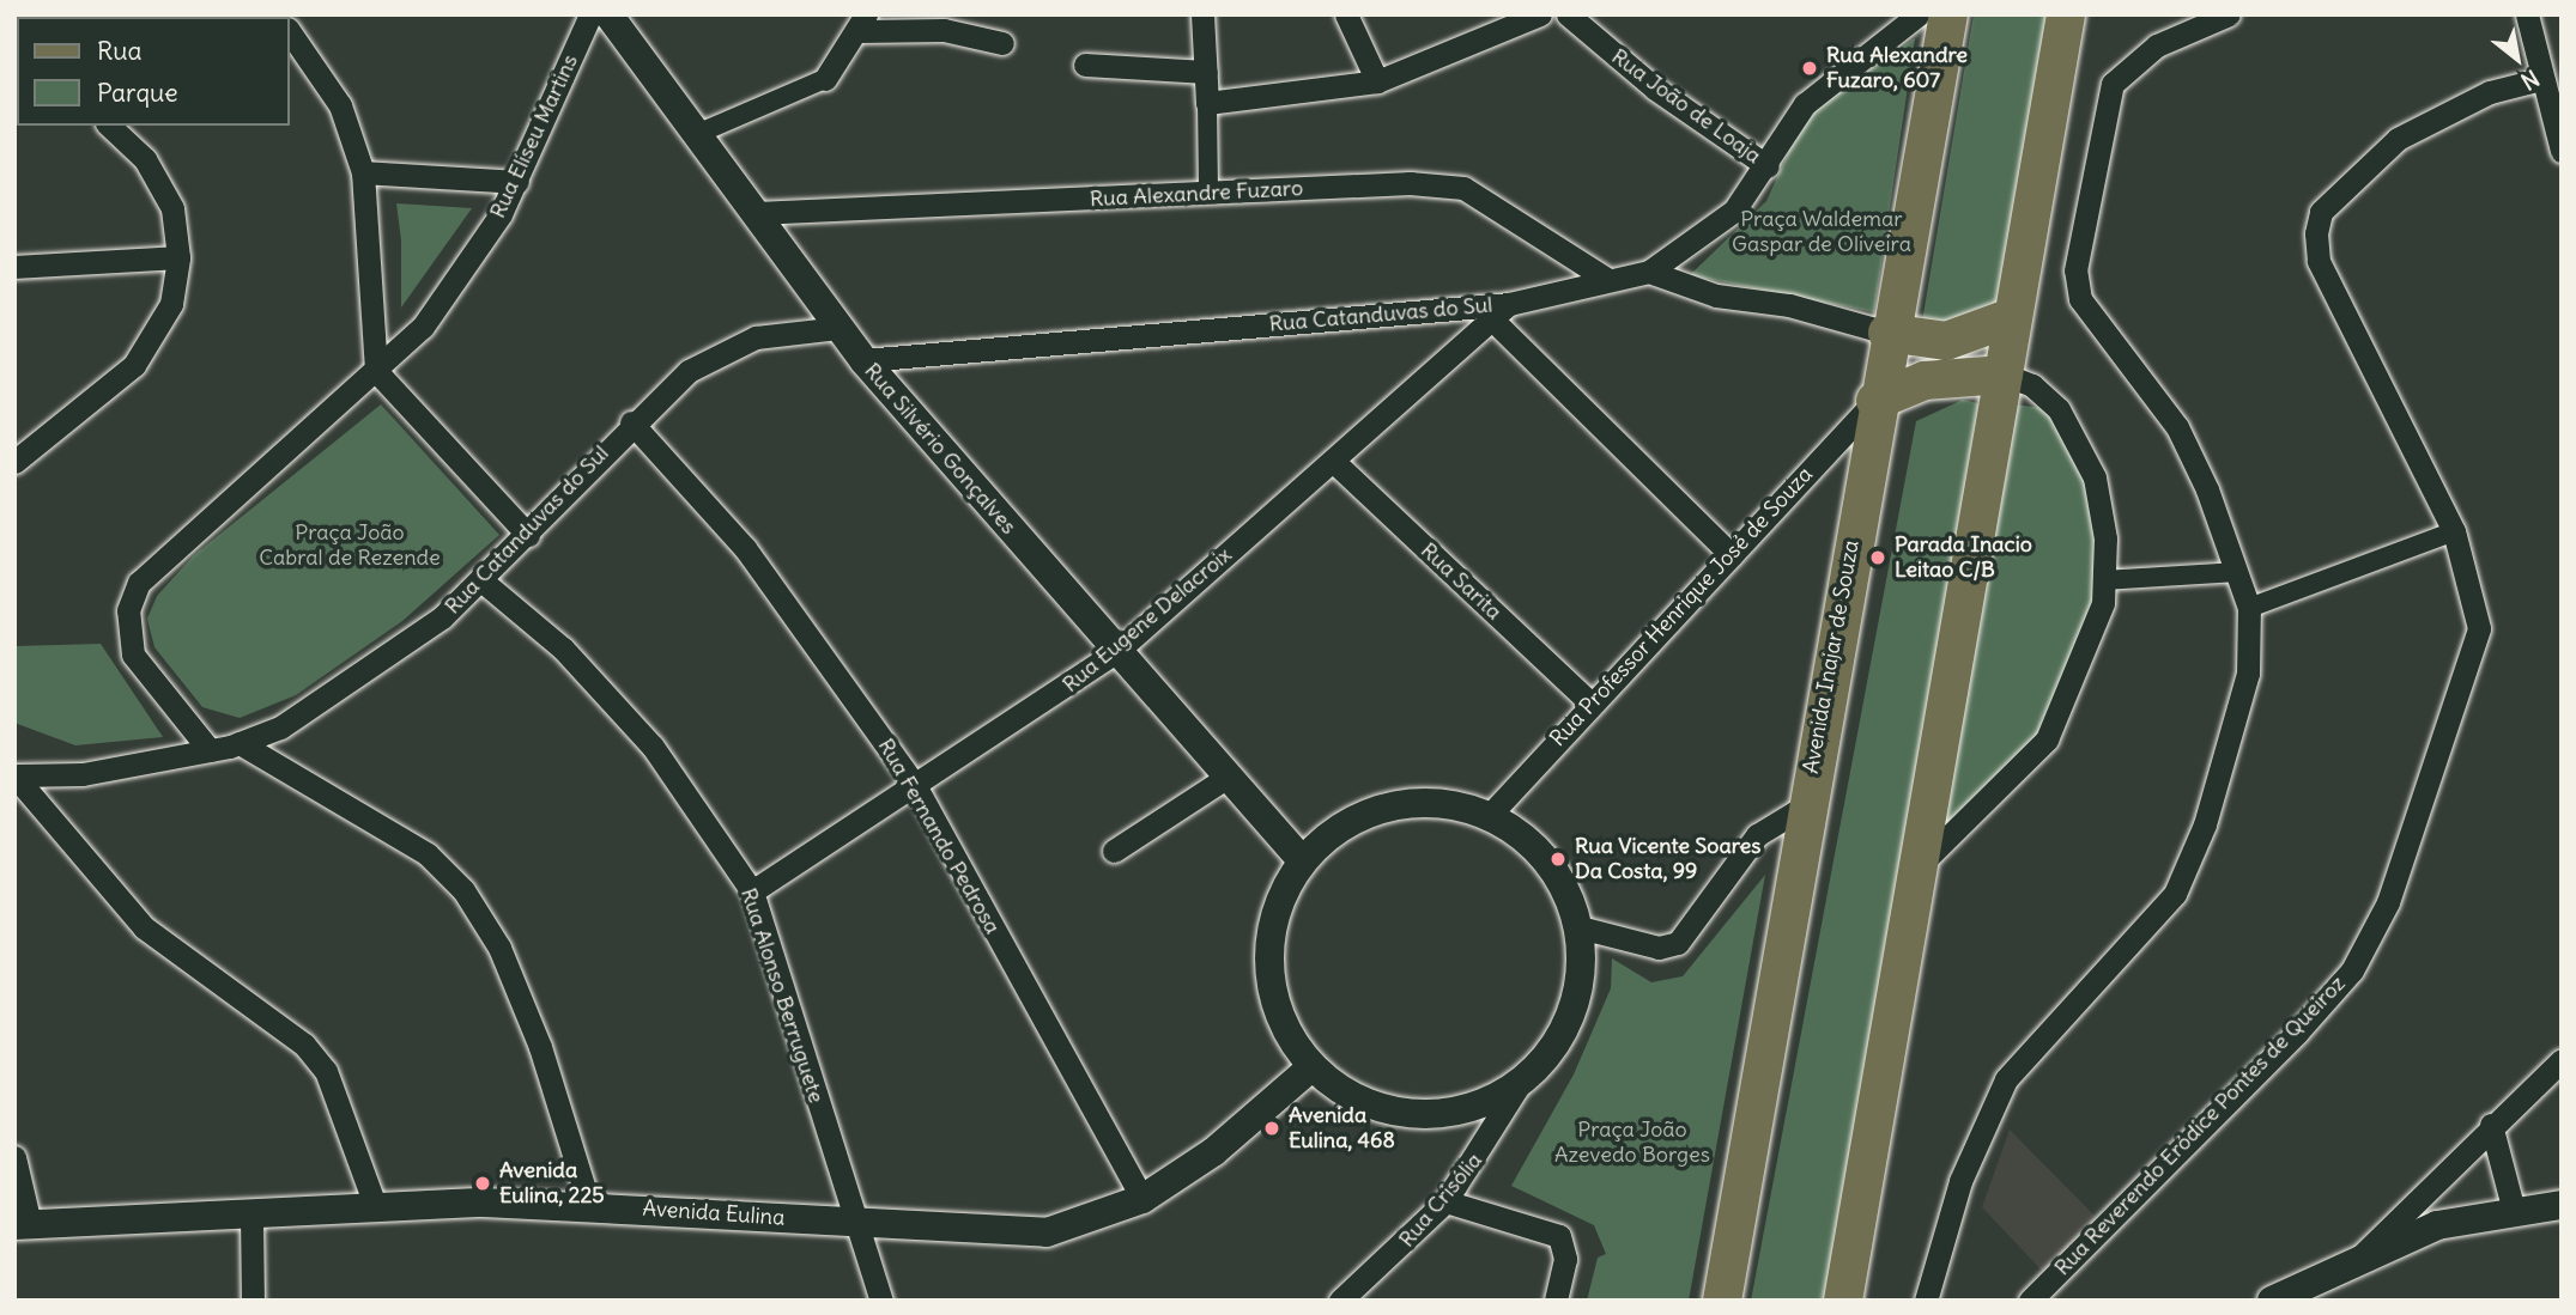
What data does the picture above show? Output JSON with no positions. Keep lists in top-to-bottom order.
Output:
{
  "streets": {
    "main road": ["Avenida Inajar de Souza"],
    "street": [
      "Rua João de Loaja",
      "Rua Eliseu Martins",
      "Rua Alexandre Fuzaro",
      "Rua Catanduvas do Sul",
      "Rua Silvério Gonçalves",
      "Rua Sarita",
      "Rua Professor Henrique José de Souza",
      "Rua Eugene Delacroix",
      "Rua Fernando Pedrosa",
      "Rua Alonso Berruguete",
      "Rua Reverendo Eródice Pontes de Queiroz",
      "Rua Crisólia",
      "Avenida Eulina"
    ]
  },
  "crossings": [
    ["Rua Eliseu Martins", "Rua Catanduvas do Sul"],
    ["Rua Alexandre Fuzaro", "Rua Catanduvas do Sul"],
    ["Rua Alexandre Fuzaro", "Rua Silvério Gonçalves"],
    ["Rua Catanduvas do Sul", "Rua Silvério Gonçalves"],
    ["Rua Catanduvas do Sul", "Rua Eugene Delacroix"],
    ["Rua Catanduvas do Sul", "Rua Fernando Pedrosa"],
    ["Rua Catanduvas do Sul", "Rua Alonso Berruguete"],
    ["Rua Silvério Gonçalves", "Rua Eugene Delacroix"],
    ["Rua Sarita", "Rua Professor Henrique José de Souza"],
    ["Rua Sarita", "Rua Eugene Delacroix"],
    ["Rua Professor Henrique José de Souza", "Avenida Inajar de Souza"],
    ["Rua Eugene Delacroix", "Rua Fernando Pedrosa"],
    ["Rua Eugene Delacroix", "Rua Alonso Berruguete"],
    ["Rua Fernando Pedrosa", "Avenida Eulina"],
    ["Rua Alonso Berruguete", "Avenida Eulina"]
  ],
  "parks": ["Praça Waldemar Gaspar de Oliveira", "Praça João Cabral de Rezende", "Praça João Azevedo Borges"],
  "places": [
    "Rua Alexandre Fuzaro, 607",
    "Parada Inacio Leitao C/B",
    "Rua Vicente Soares Da Costa, 99",
    "Avenida Eulina, 468",
    "Avenida Eulina, 225"
  ],
  "legend": ["Rua", "Parque"],
  "north": "bottom right"
}
